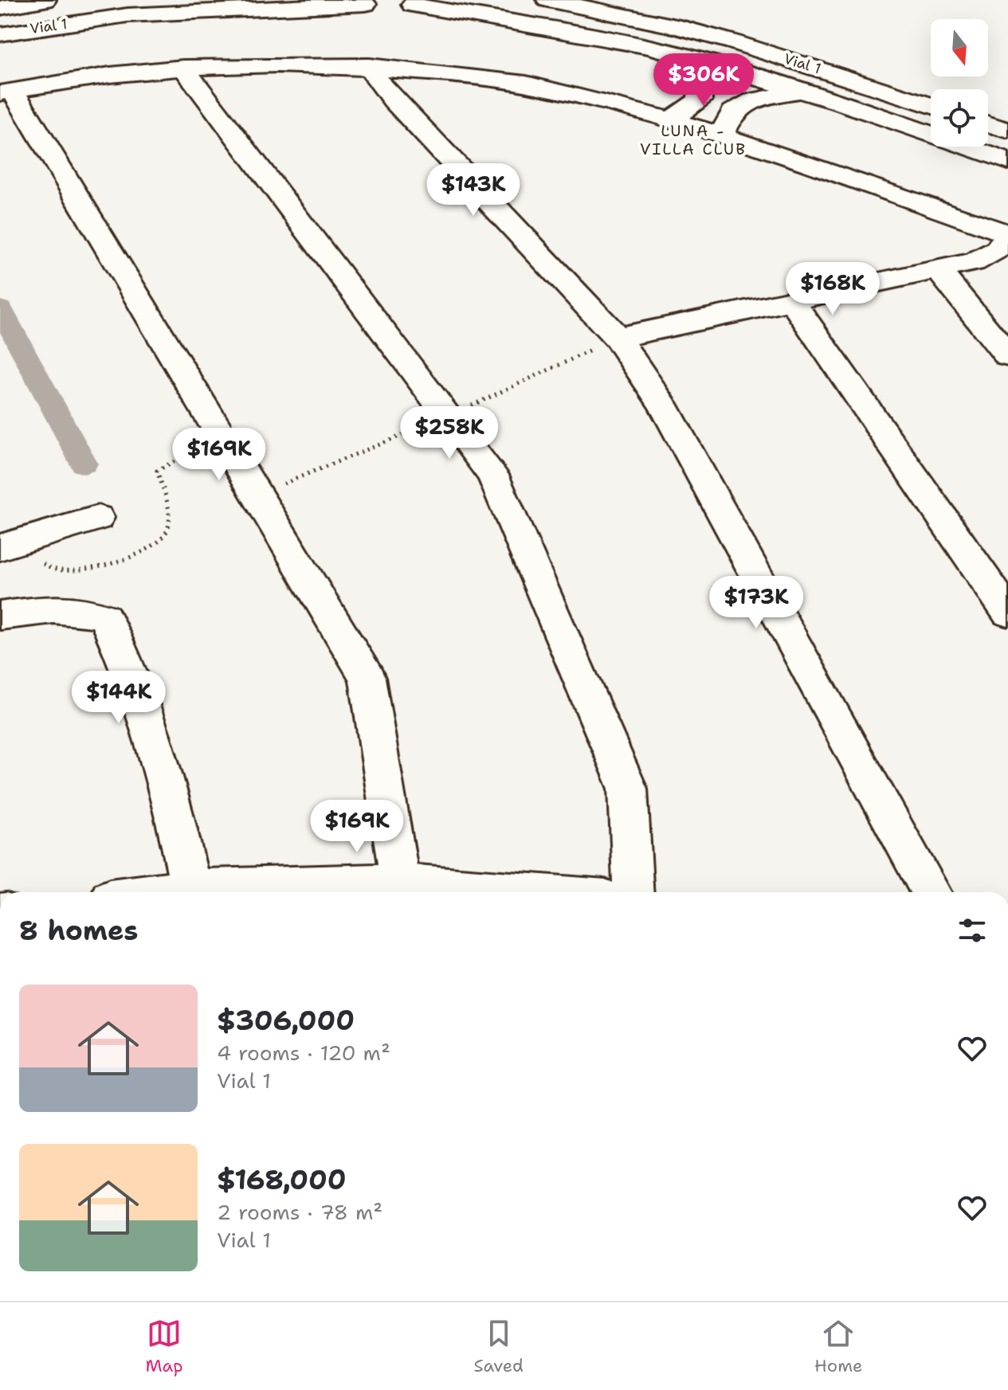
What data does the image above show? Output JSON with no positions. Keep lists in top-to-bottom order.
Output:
{
  "streets": {
    "street": ["Vial 1"]
  },
  "districts": ["LUNA - VILLA CLUB"],
  "north": "bottom",
  "page": {
    "price": [
      "$306K",
      "$143K",
      "$168K",
      "$258K",
      "$169K",
      "$173K",
      "$144K",
      "$169K"
    ],
    "heading": "8 homes",
    "list": [
      {
        "name": "$306,000",
        "note": "4 rooms · 120 m² · Vial 1"
      },
      {
        "name": "$168,000",
        "note": "2 rooms · 78 m² · Vial 1"
      }
    ],
    "tabs": ["Map", "Saved", "Home"]
  }
}
